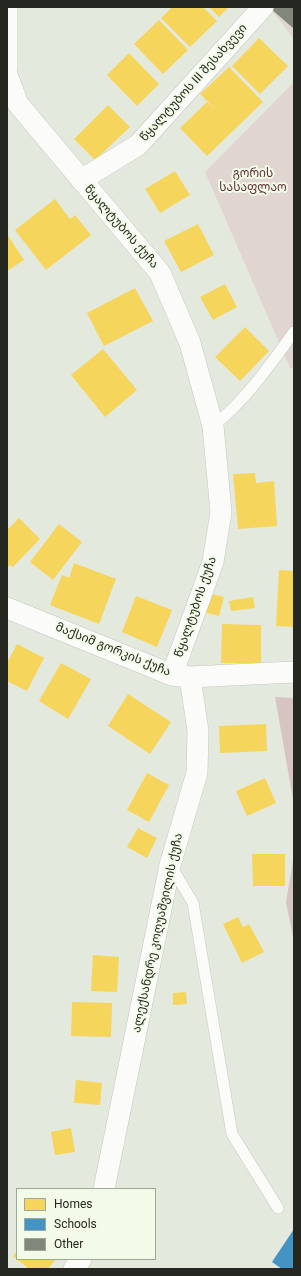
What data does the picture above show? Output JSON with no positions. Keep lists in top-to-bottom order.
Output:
{
  "streets": {
    "street": [
      "წყალტუბოს III შესახვევი",
      "წყალტუბოს ქუჩა",
      "მაქსიმ გორკის ქუჩა",
      "ალექსანდრე კოღუაშვილის ქუჩა"
    ]
  },
  "crossings": [
    ["წყალტუბოს III შესახვევი", "წყალტუბოს ქუჩა"],
    ["წყალტუბოს ქუჩა", "მაქსიმ გორკის ქუჩა"],
    ["წყალტუბოს ქუჩა", "ალექსანდრე კოღუაშვილის ქუჩა"],
    ["მაქსიმ გორკის ქუჩა", "ალექსანდრე კოღუაშვილის ქუჩა"]
  ],
  "parks": ["გორის სასაფლაო"],
  "legend": ["Homes", "Schools", "Other"]
}
